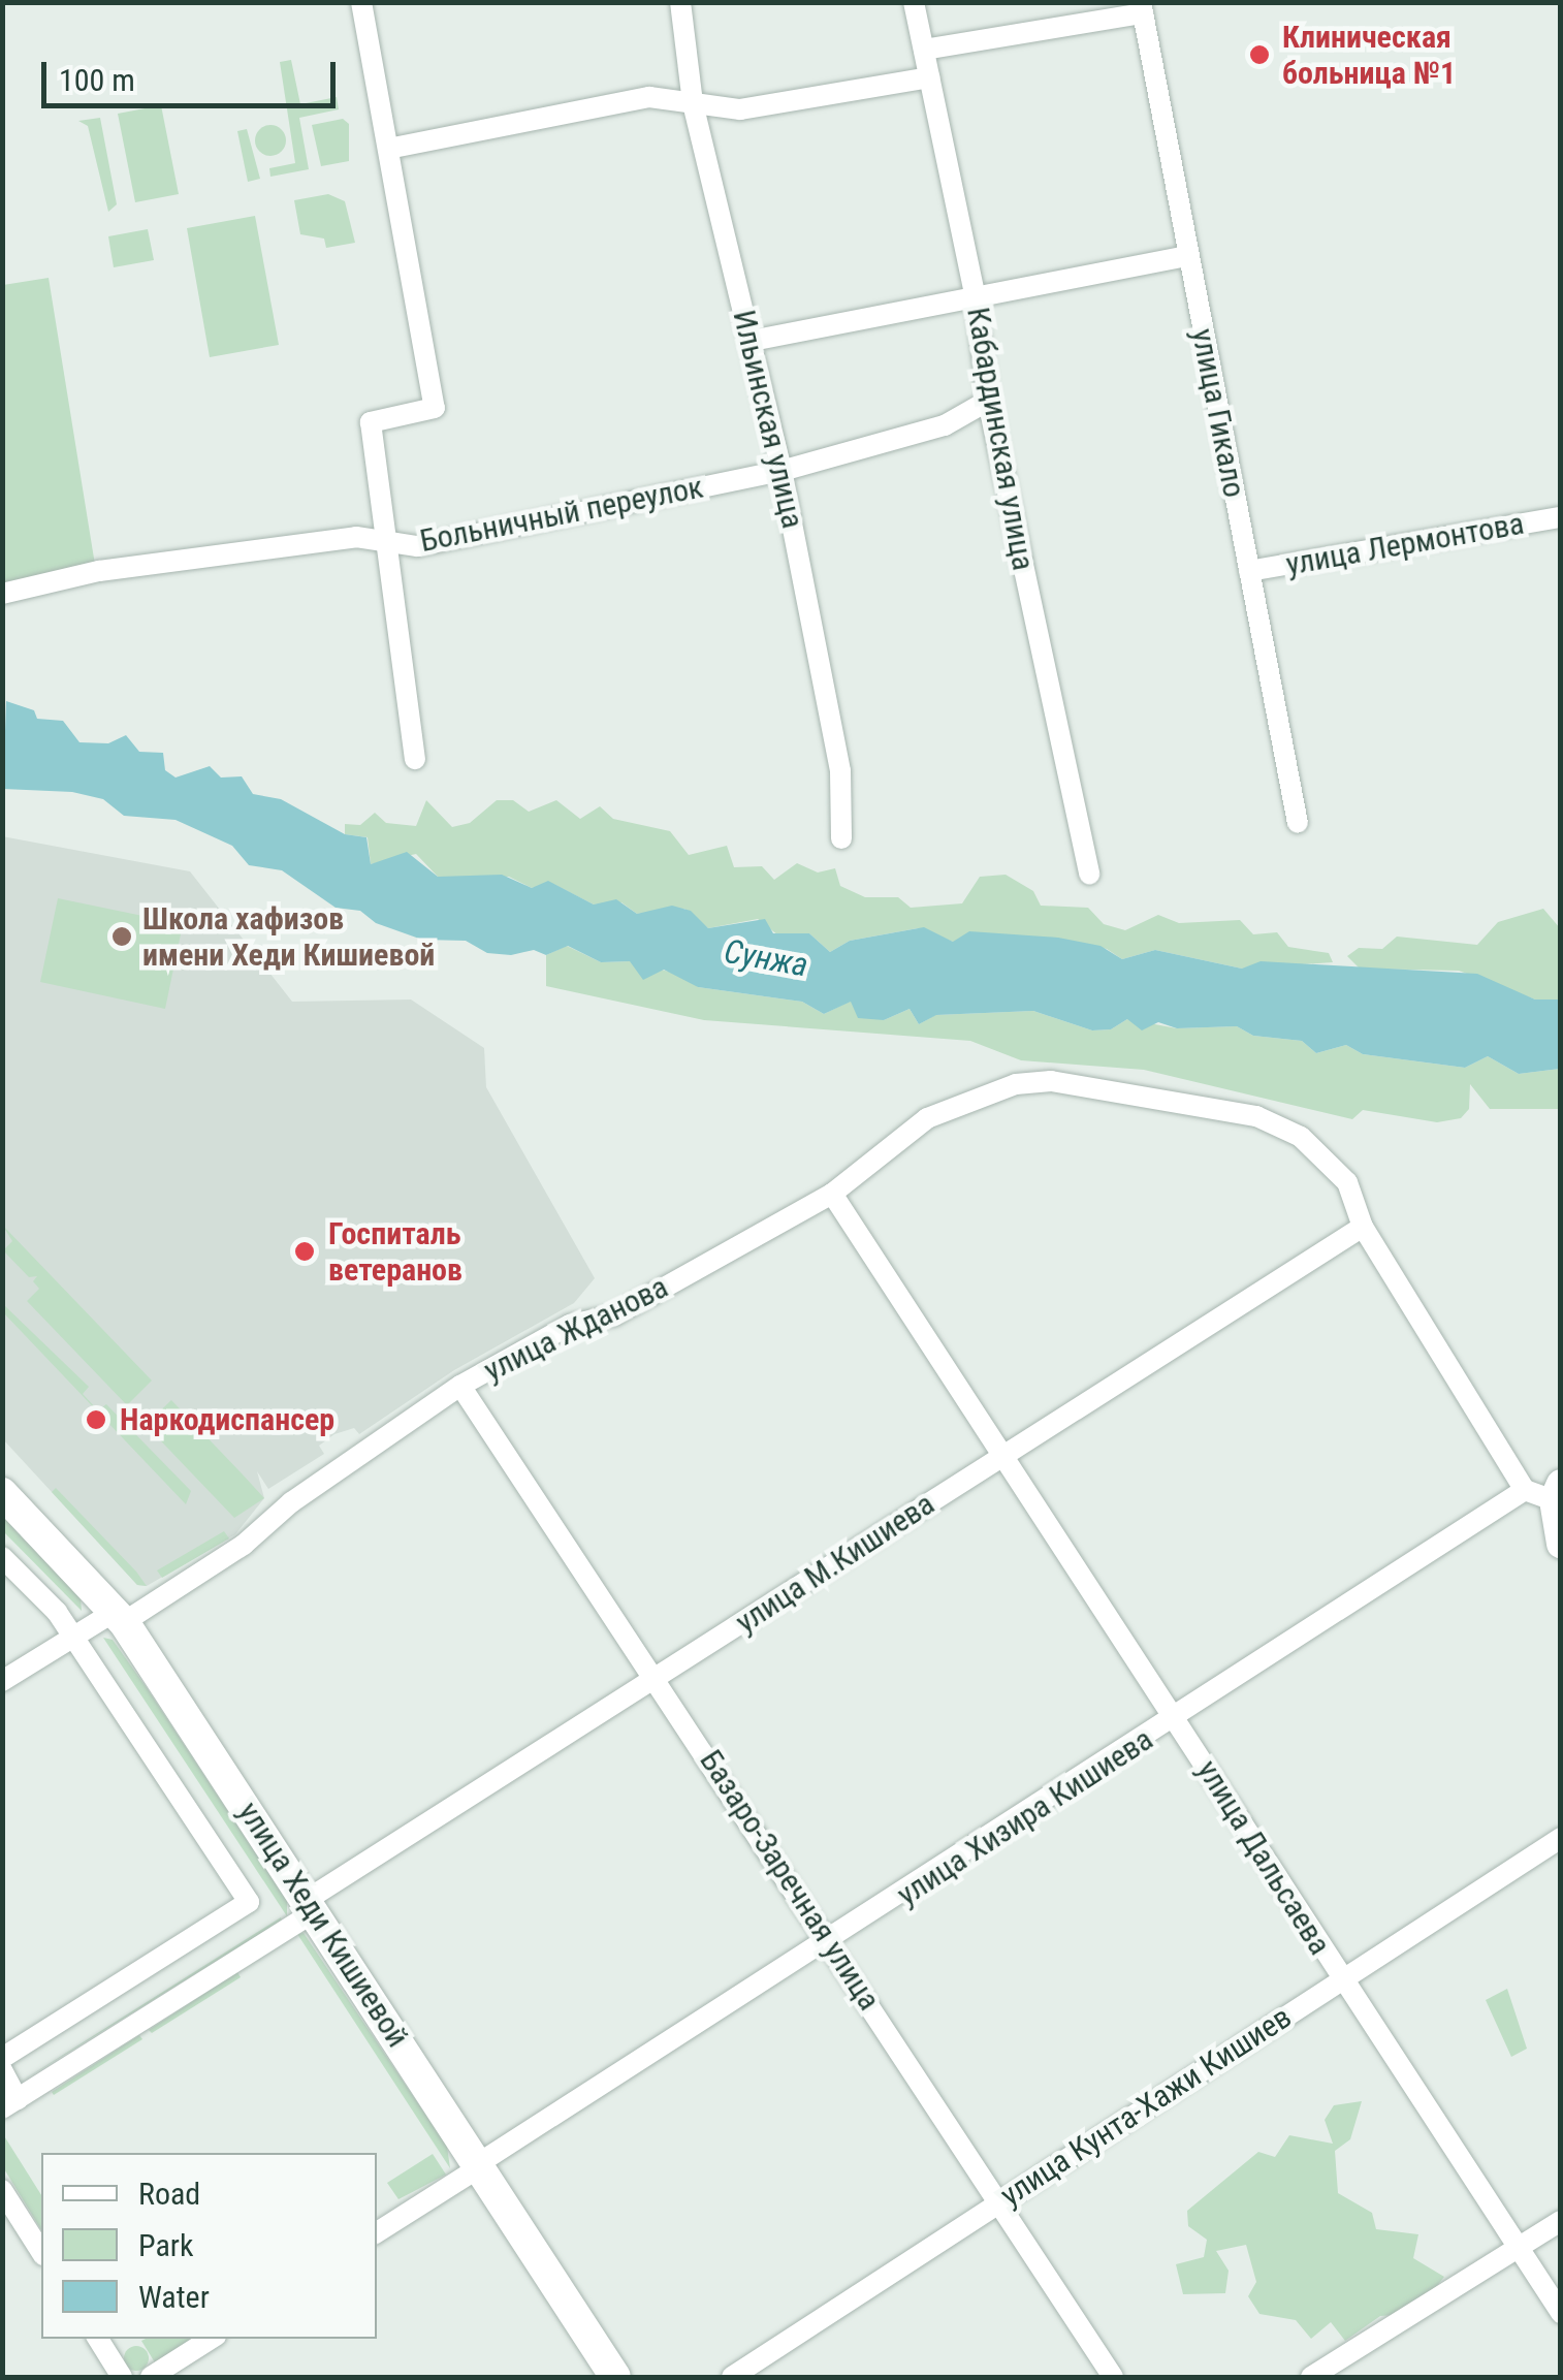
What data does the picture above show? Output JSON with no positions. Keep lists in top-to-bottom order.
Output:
{
  "streets": {
    "main road": ["улица Хеди Кишиевой"],
    "street": [
      "улица Гикало",
      "Ильинская улица",
      "Кабардинская улица",
      "Больничный переулок",
      "улица Лермонтова",
      "улица Жданова",
      "улица М.Кишиева",
      "улица Хизира Кишиева",
      "улица Дальсаева",
      "Базаро-Заречная улица",
      "улица Кунта-Хажи Кишиев"
    ]
  },
  "crossings": [
    ["улица Гикало", "улица Лермонтова"],
    ["Ильинская улица", "Больничный переулок"],
    ["Кабардинская улица", "Больничный переулок"],
    ["улица Жданова", "улица М.Кишиева"],
    ["улица Жданова", "улица Хизира Кишиева"],
    ["улица Жданова", "улица Дальсаева"],
    ["улица Жданова", "Базаро-Заречная улица"],
    ["улица Жданова", "улица Хеди Кишиевой"],
    ["улица М.Кишиева", "улица Дальсаева"],
    ["улица М.Кишиева", "Базаро-Заречная улица"],
    ["улица М.Кишиева", "улица Хеди Кишиевой"],
    ["улица Хизира Кишиева", "улица Дальсаева"],
    ["улица Хизира Кишиева", "Базаро-Заречная улица"],
    ["улица Хизира Кишиева", "улица Хеди Кишиевой"],
    ["улица Дальсаева", "улица Кунта-Хажи Кишиев"],
    ["Базаро-Заречная улица", "улица Кунта-Хажи Кишиев"]
  ],
  "water": ["Сунжа"],
  "places": [
    "Клиническая больница №1",
    "Школа хафизов имени Хеди Кишиевой",
    "Госпиталь ветеранов",
    "Наркодиспансер"
  ],
  "legend": ["Road", "Park", "Water"],
  "scale_bar": "100 m"
}
